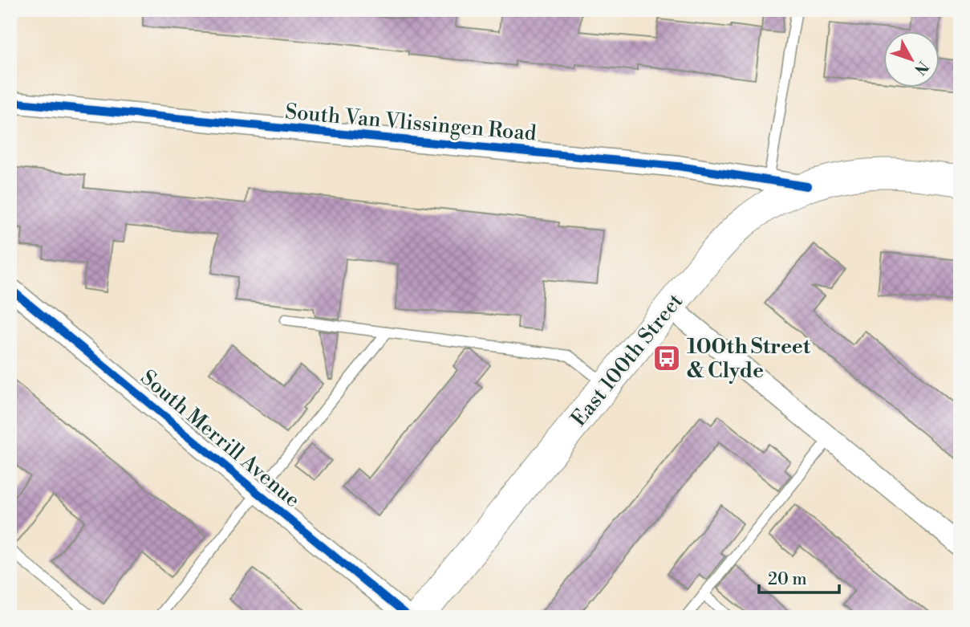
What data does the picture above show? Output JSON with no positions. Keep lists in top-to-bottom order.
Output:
{
  "streets": {
    "main road": ["East 100th Street"],
    "street": ["South Van Vlissingen Road", "South Merrill Avenue"]
  },
  "crossings": [
    ["South Van Vlissingen Road", "East 100th Street"]
  ],
  "places": {
    "bus stop": ["100th Street & Clyde"]
  },
  "scale_bar": "20 m",
  "north": "bottom right"
}
